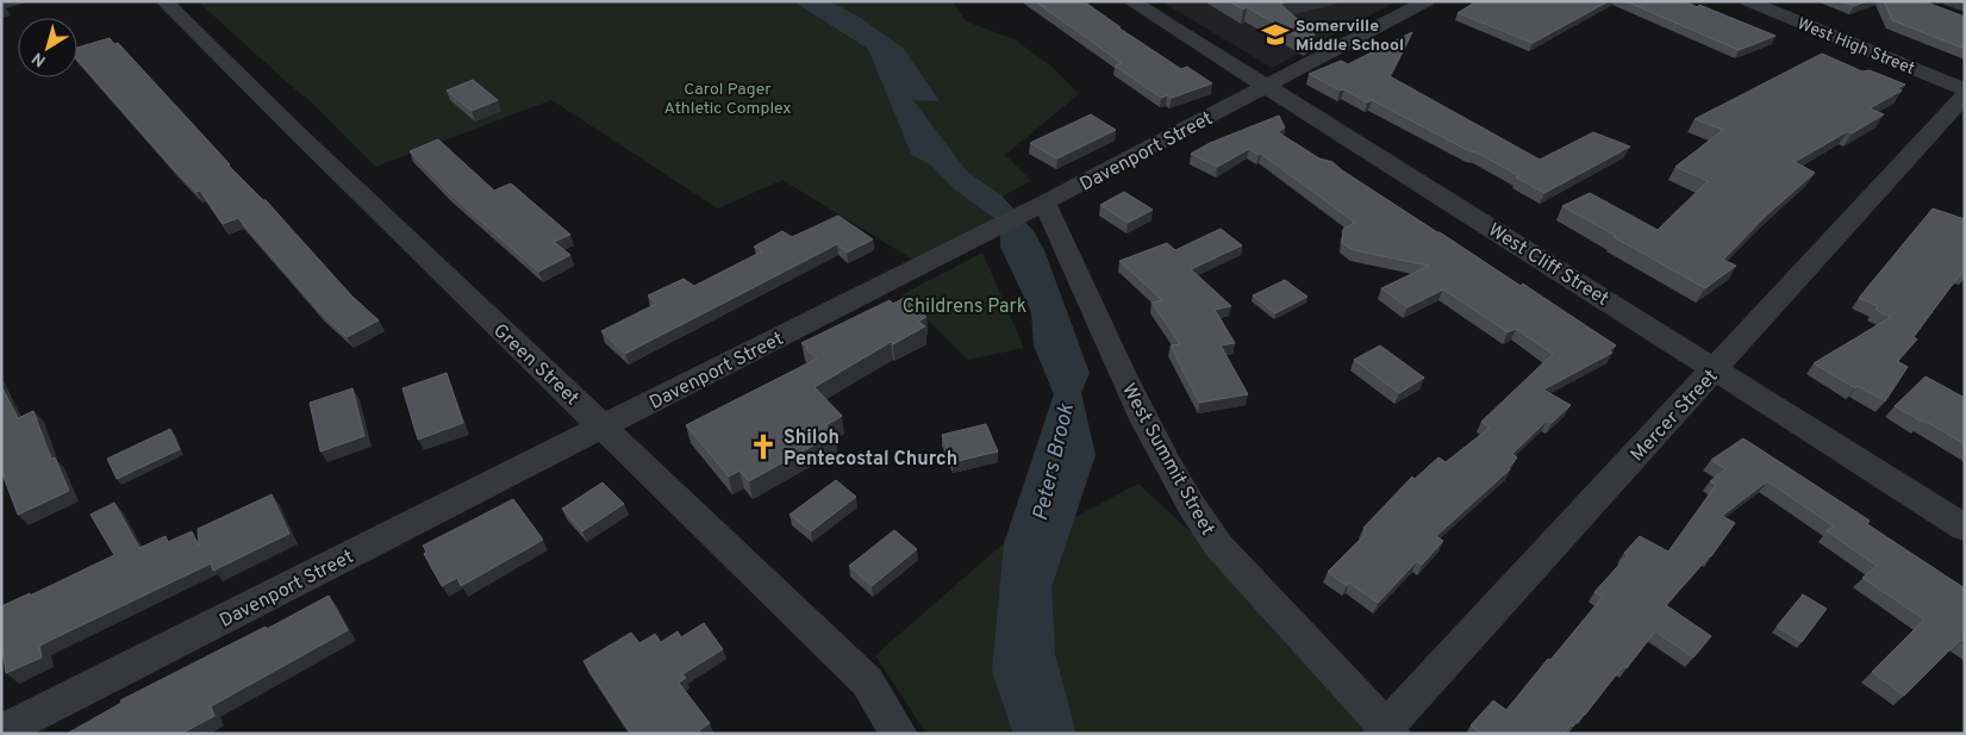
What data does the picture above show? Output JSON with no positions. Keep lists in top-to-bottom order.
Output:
{
  "streets": {
    "street": [
      "West High Street",
      "Davenport Street",
      "West Cliff Street",
      "Green Street",
      "Mercer Street",
      "West Summit Street"
    ]
  },
  "crossings": [
    ["Davenport Street", "West Cliff Street"],
    ["Davenport Street", "Green Street"],
    ["Davenport Street", "West Summit Street"],
    ["West Cliff Street", "Mercer Street"],
    ["Mercer Street", "West Summit Street"]
  ],
  "water": ["Peters Brook"],
  "parks": ["Carol Pager Athletic Complex", "Childrens Park"],
  "places": {
    "school or university": ["Somerville Middle School"],
    "church": ["Shiloh Pentecostal Church"]
  },
  "north": "bottom left"
}
